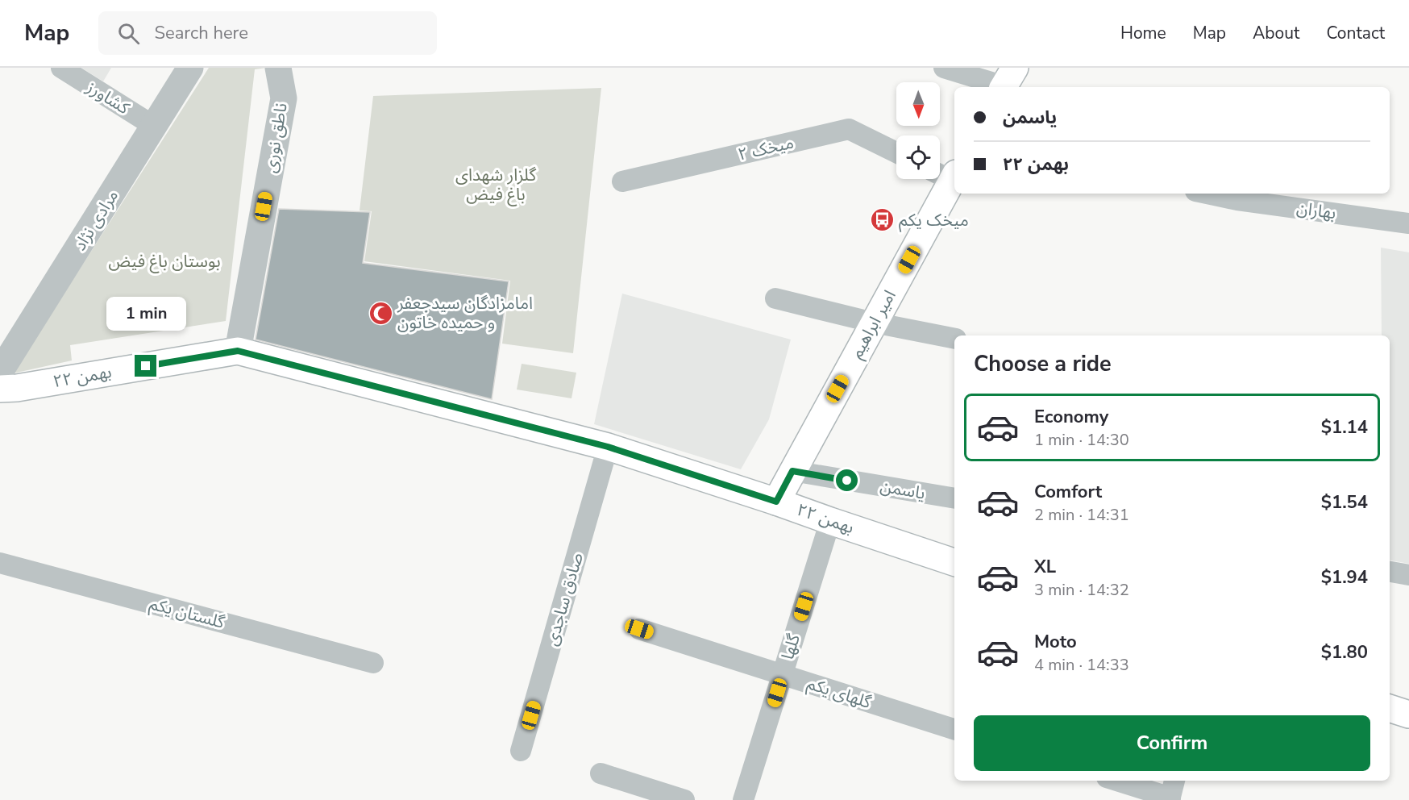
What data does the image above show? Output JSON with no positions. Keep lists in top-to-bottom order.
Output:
{
  "streets": {
    "main road": ["امیر ابراهیم", "۲۲ بهمن"],
    "street": [
      "کشاورز",
      "ناطق نوری",
      "میخک ۲",
      "بهاران",
      "مرادی نژاد",
      "یاسمن",
      "صادق ساجدی",
      "گلستان یکم",
      "گلها",
      "گلهای یکم"
    ]
  },
  "crossings": [
    ["کشاورز", "مرادی نژاد"],
    ["ناطق نوری", "۲۲ بهمن"],
    ["مرادی نژاد", "۲۲ بهمن"],
    ["امیر ابراهیم", "۲۲ بهمن"],
    ["امیر ابراهیم", "یاسمن"],
    ["۲۲ بهمن", "صادق ساجدی"],
    ["۲۲ بهمن", "گلها"],
    ["گلها", "گلهای یکم"]
  ],
  "parks": ["گلزار شهدای باغ فیض", "بوستان باغ فیض"],
  "places": {
    "bus stop": ["میخک یکم"],
    "mosque": ["امامزادگان سیدجعفر و حمیده خاتون"]
  },
  "north": "bottom",
  "page": {
    "header": "Map",
    "search": "Search here",
    "nav": [
      "Home",
      "Map",
      "About",
      "Contact"
    ],
    "banner": ["یاسمن", "۲۲ بهمن"],
    "bubble": "1 min",
    "heading": "Choose a ride",
    "list": [
      {
        "name": "Economy",
        "note": "1 min · 14:30",
        "value": "$1.14"
      },
      {
        "name": "Comfort",
        "note": "2 min · 14:31",
        "value": "$1.54"
      },
      {
        "name": "XL",
        "note": "3 min · 14:32",
        "value": "$1.94"
      },
      {
        "name": "Moto",
        "note": "4 min · 14:33",
        "value": "$1.80"
      }
    ],
    "buttons": "Confirm"
  }
}
